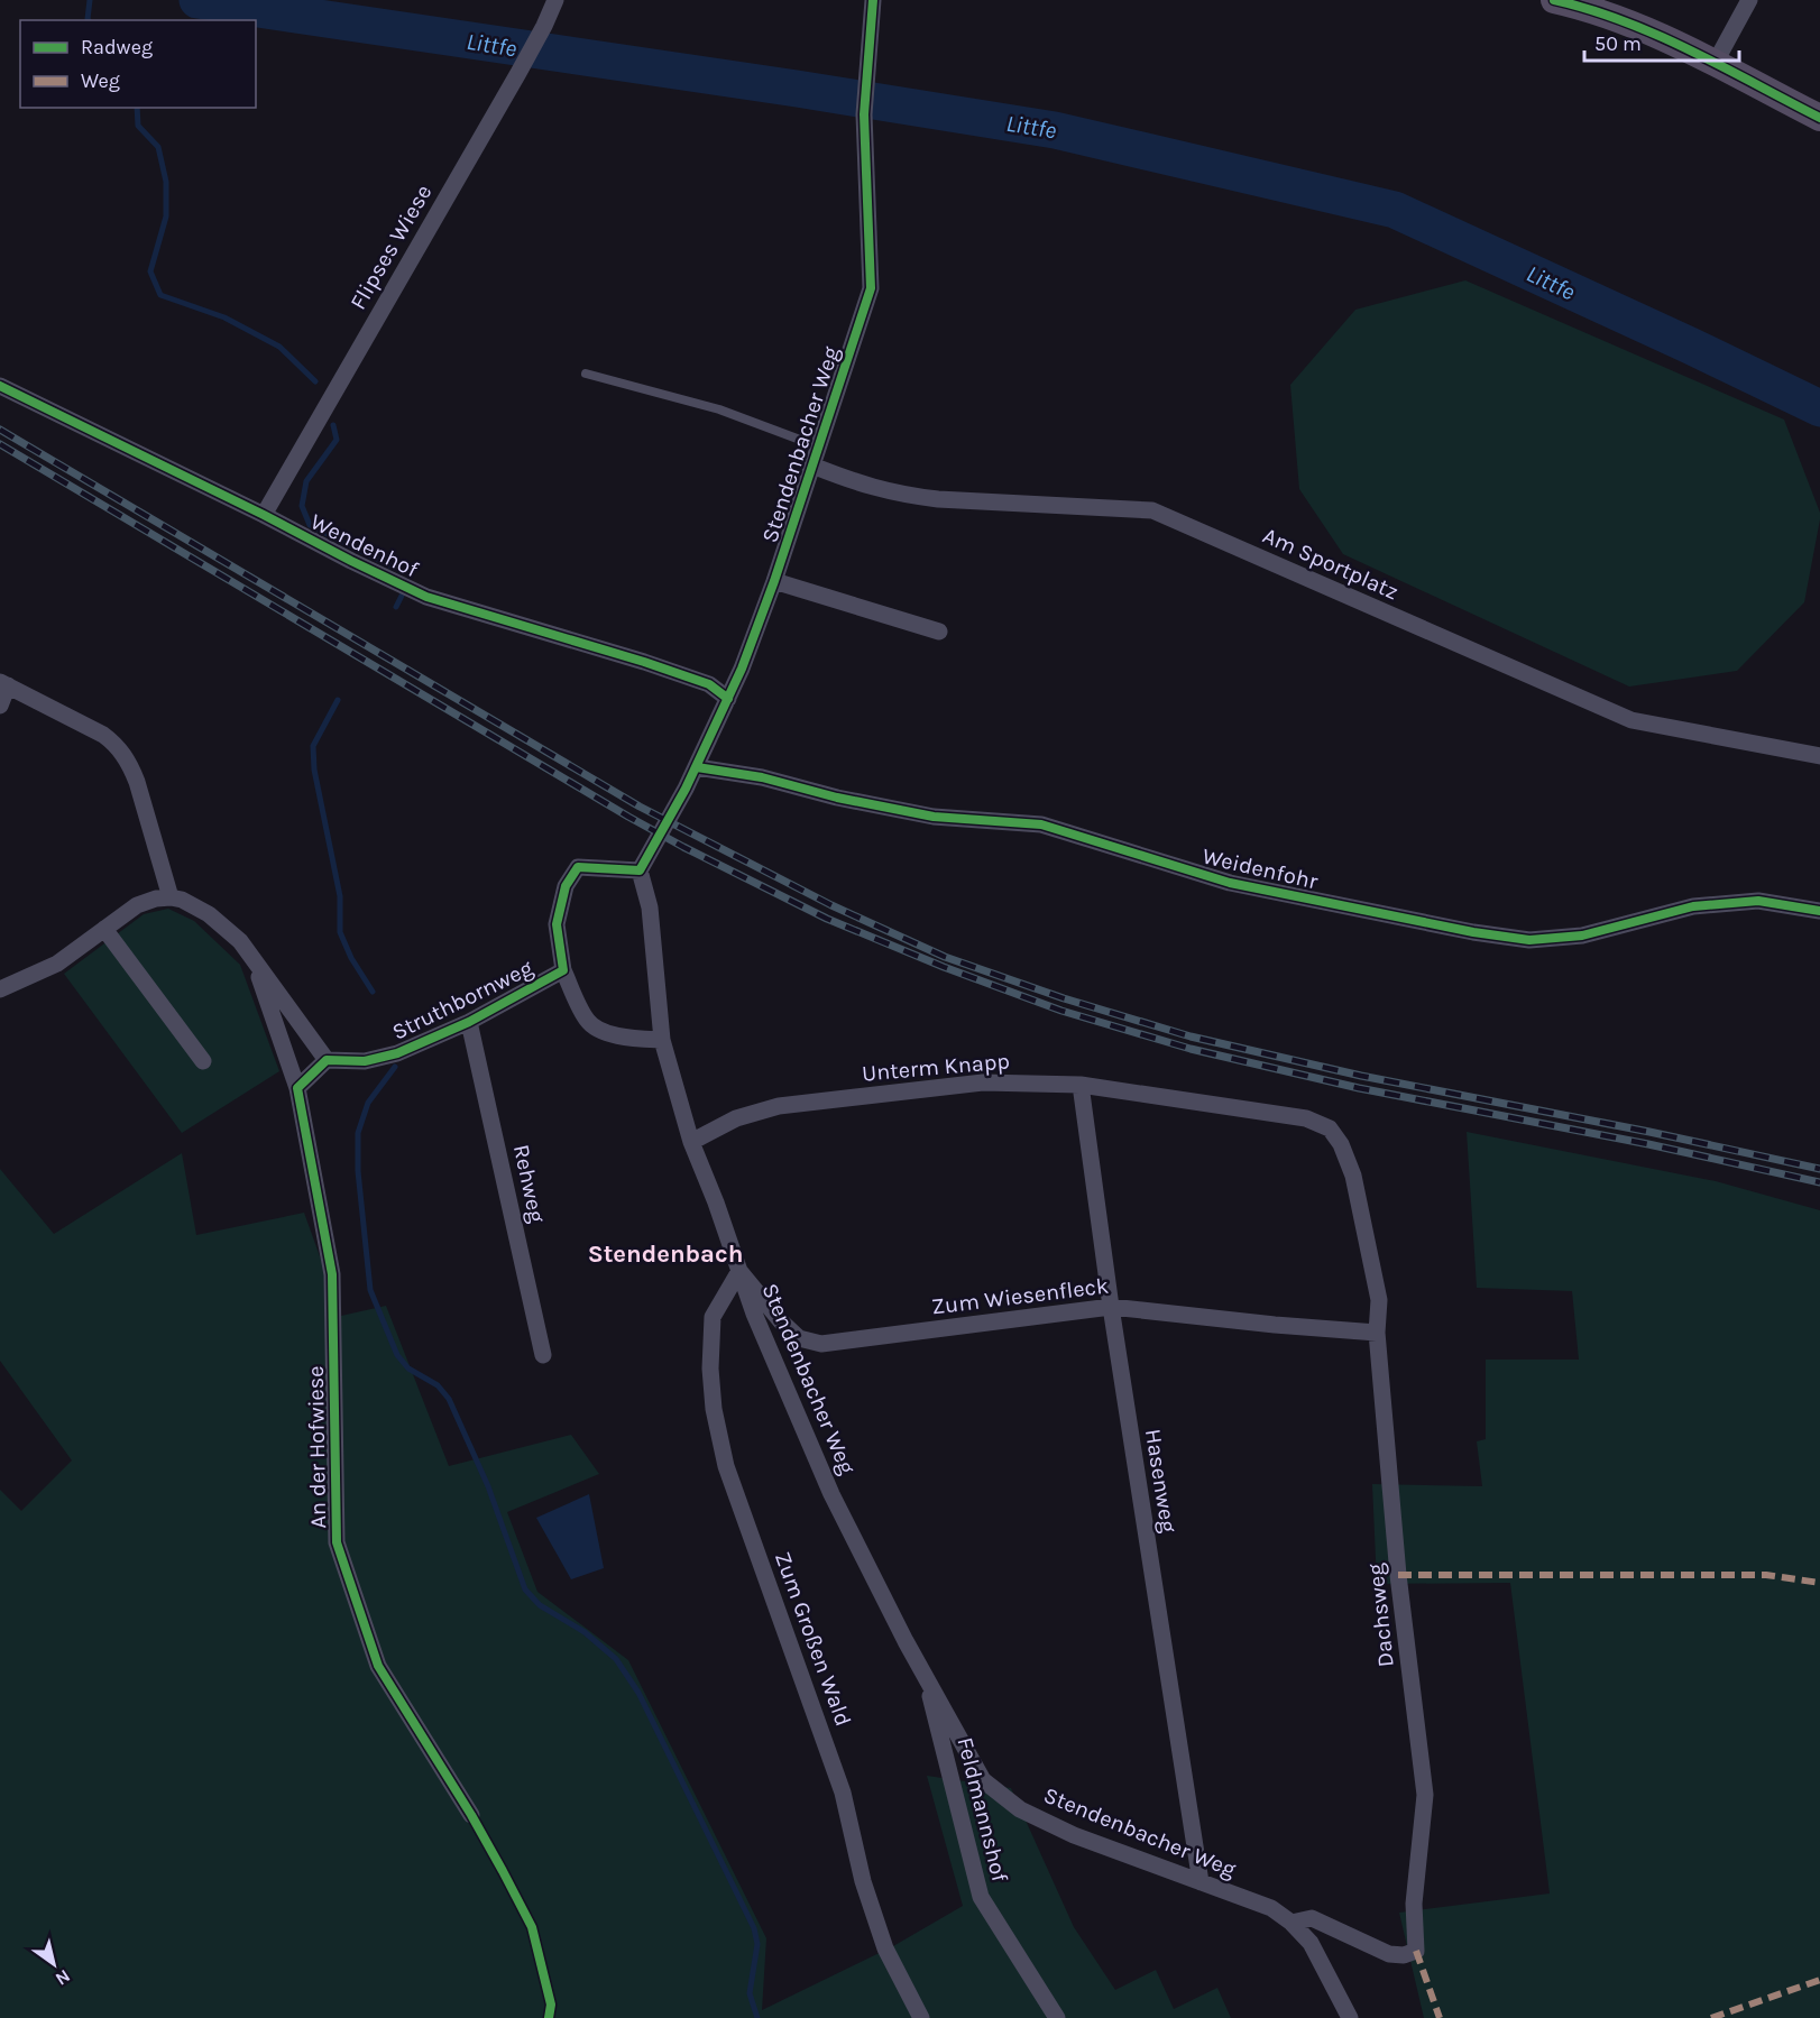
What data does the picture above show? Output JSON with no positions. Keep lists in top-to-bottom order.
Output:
{
  "streets": {
    "street": [
      "Flipses Wiese",
      "Stendenbacher Weg",
      "Wendenhof",
      "Am Sportplatz",
      "Weidenfohr",
      "Struthbornweg",
      "Unterm Knapp",
      "Rehweg",
      "Zum Wiesenfleck",
      "An der Hofwiese",
      "Hasenweg",
      "Dachsweg",
      "Zum Großen Wald",
      "Feldmannshof"
    ]
  },
  "crossings": [
    ["Flipses Wiese", "Wendenhof"],
    ["Stendenbacher Weg", "Wendenhof"],
    ["Stendenbacher Weg", "Am Sportplatz"],
    ["Stendenbacher Weg", "Weidenfohr"],
    ["Stendenbacher Weg", "Struthbornweg"],
    ["Stendenbacher Weg", "Unterm Knapp"],
    ["Stendenbacher Weg", "Zum Wiesenfleck"],
    ["Stendenbacher Weg", "Hasenweg"],
    ["Stendenbacher Weg", "Dachsweg"],
    ["Stendenbacher Weg", "Zum Großen Wald"],
    ["Stendenbacher Weg", "Feldmannshof"],
    ["Struthbornweg", "Rehweg"],
    ["Unterm Knapp", "Hasenweg"],
    ["Unterm Knapp", "Dachsweg"],
    ["Zum Wiesenfleck", "Hasenweg"],
    ["Zum Wiesenfleck", "Dachsweg"],
    ["Zum Wiesenfleck", "Zum Großen Wald"]
  ],
  "districts": ["Stendenbach"],
  "water": ["Littfe"],
  "legend": ["Radweg", "Weg"],
  "scale_bar": "50 m",
  "north": "bottom right"
}
